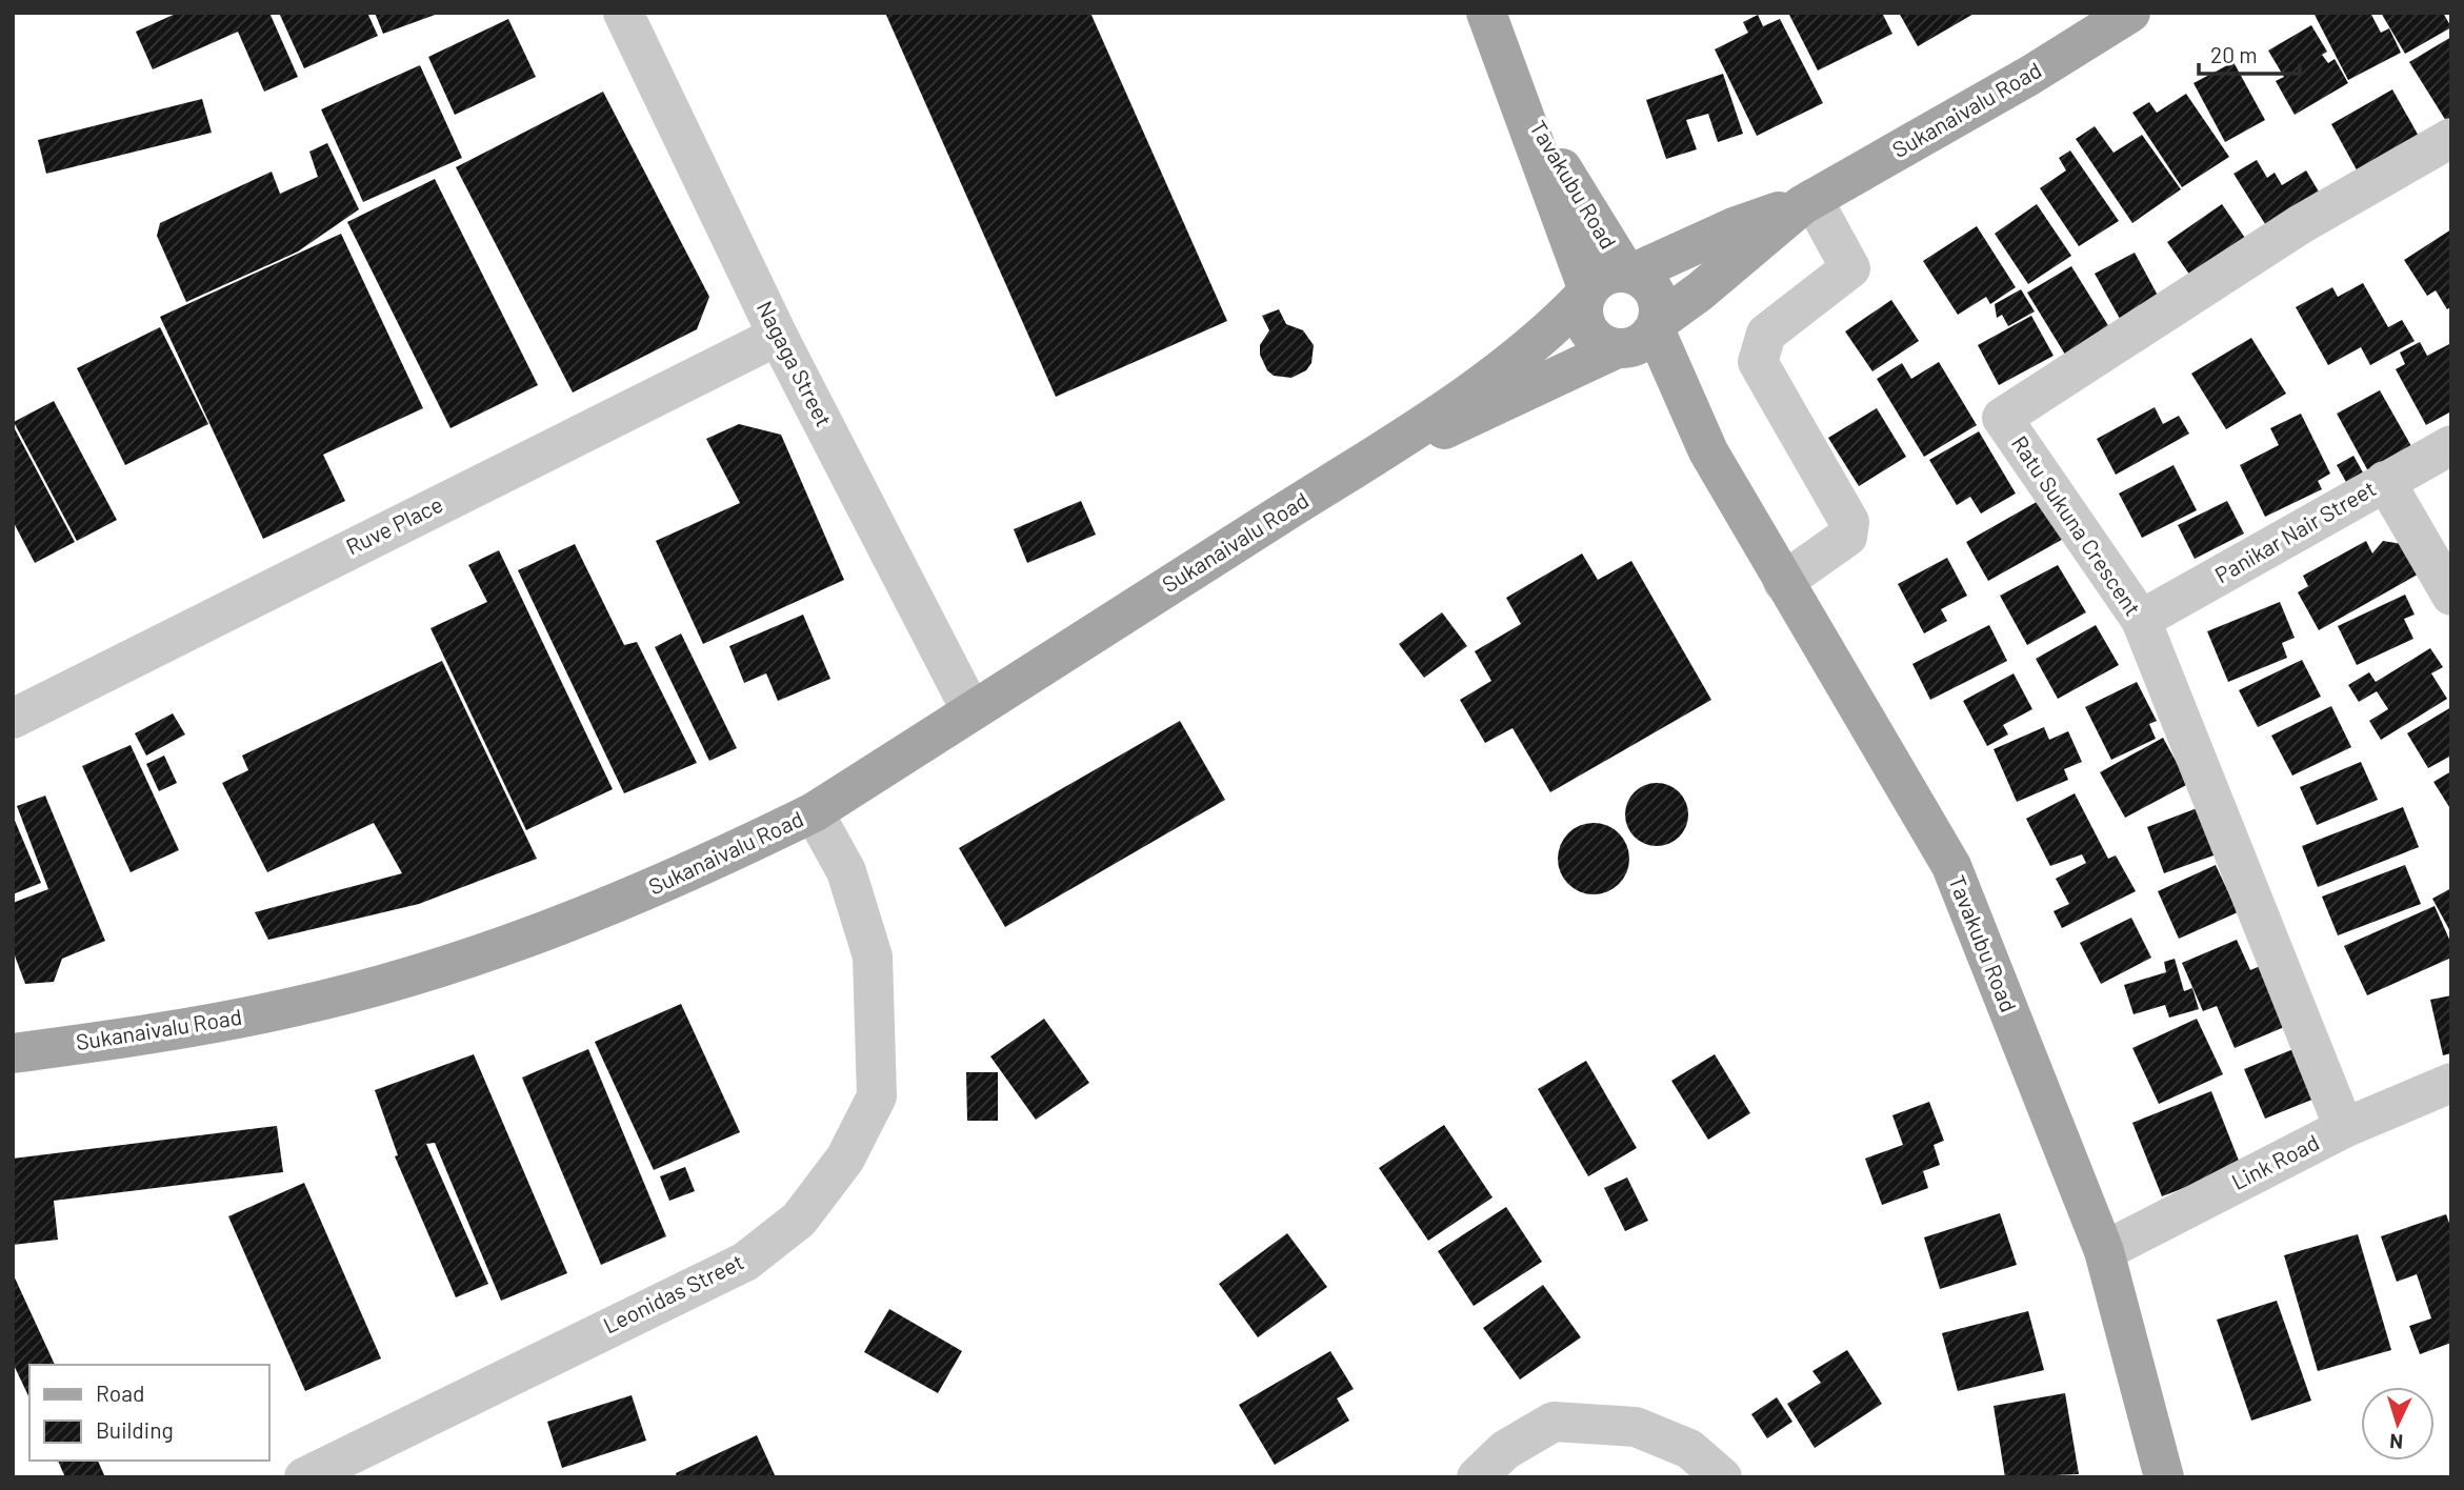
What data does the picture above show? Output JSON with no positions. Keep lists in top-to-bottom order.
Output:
{
  "streets": {
    "main road": ["Sukanaivalu Road", "Tavakubu Road"],
    "street": [
      "Nagaga Street",
      "Ruve Place",
      "Ratu Sukuna Crescent",
      "Panikar Nair Street",
      "Link Road",
      "Leonidas Street"
    ]
  },
  "crossings": [
    ["Sukanaivalu Road", "Tavakubu Road"],
    ["Sukanaivalu Road", "Nagaga Street"],
    ["Sukanaivalu Road", "Leonidas Street"],
    ["Tavakubu Road", "Link Road"],
    ["Nagaga Street", "Ruve Place"],
    ["Ratu Sukuna Crescent", "Panikar Nair Street"],
    ["Ratu Sukuna Crescent", "Link Road"]
  ],
  "legend": ["Road", "Building"],
  "scale_bar": "20 m",
  "north": "bottom"
}
